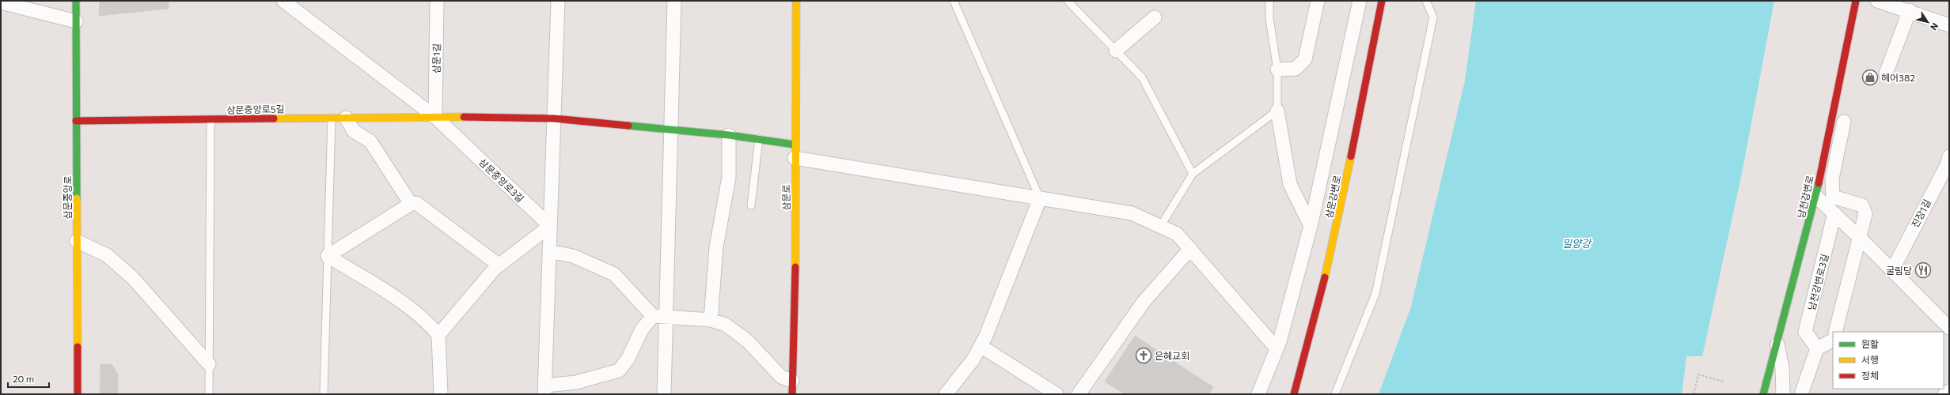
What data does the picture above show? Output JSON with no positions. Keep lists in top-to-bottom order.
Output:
{
  "streets": {
    "street": [
      "삼문1길",
      "삼문중앙로5길",
      "삼문중앙로3길",
      "삼문강변로",
      "남천강변로",
      "삼문중앙로",
      "삼문로",
      "진장1길",
      "남천강변로3길"
    ]
  },
  "crossings": [
    ["삼문1길", "삼문중앙로5길"],
    ["삼문1길", "삼문중앙로3길"],
    ["삼문중앙로5길", "삼문중앙로3길"],
    ["삼문중앙로5길", "삼문중앙로"],
    ["삼문중앙로5길", "삼문로"]
  ],
  "water": ["밀양강"],
  "places": {
    "shop": ["헤어382"],
    "restaurant": ["굴림당"],
    "church": ["은혜교회"]
  },
  "legend": ["원활", "서행", "정체"],
  "scale_bar": "20 m",
  "north": "bottom right"
}
